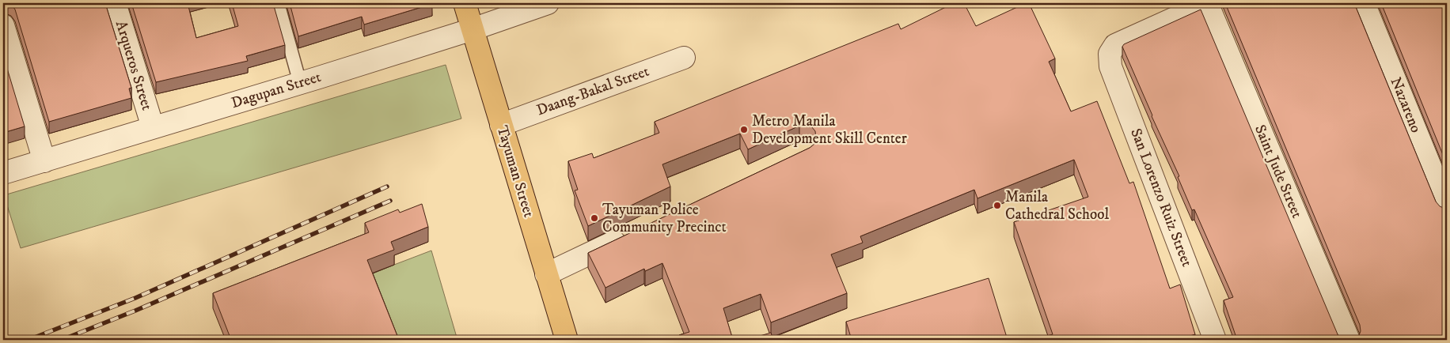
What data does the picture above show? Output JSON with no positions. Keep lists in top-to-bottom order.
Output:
{
  "streets": {
    "main road": ["Tayuman Street"],
    "street": [
      "Arqueros Street",
      "Dagupan Street",
      "Daang-Bakal Street",
      "Nazareno",
      "Saint Jude Street",
      "San Lorenzo Ruiz Street"
    ]
  },
  "crossings": [
    ["Arqueros Street", "Dagupan Street"],
    ["Dagupan Street", "Tayuman Street"],
    ["Daang-Bakal Street", "Tayuman Street"],
    ["Saint Jude Street", "San Lorenzo Ruiz Street"]
  ],
  "places": ["Metro Manila Development Skill Center", "Manila Cathedral School", "Tayuman Police Community Precinct"]
}
